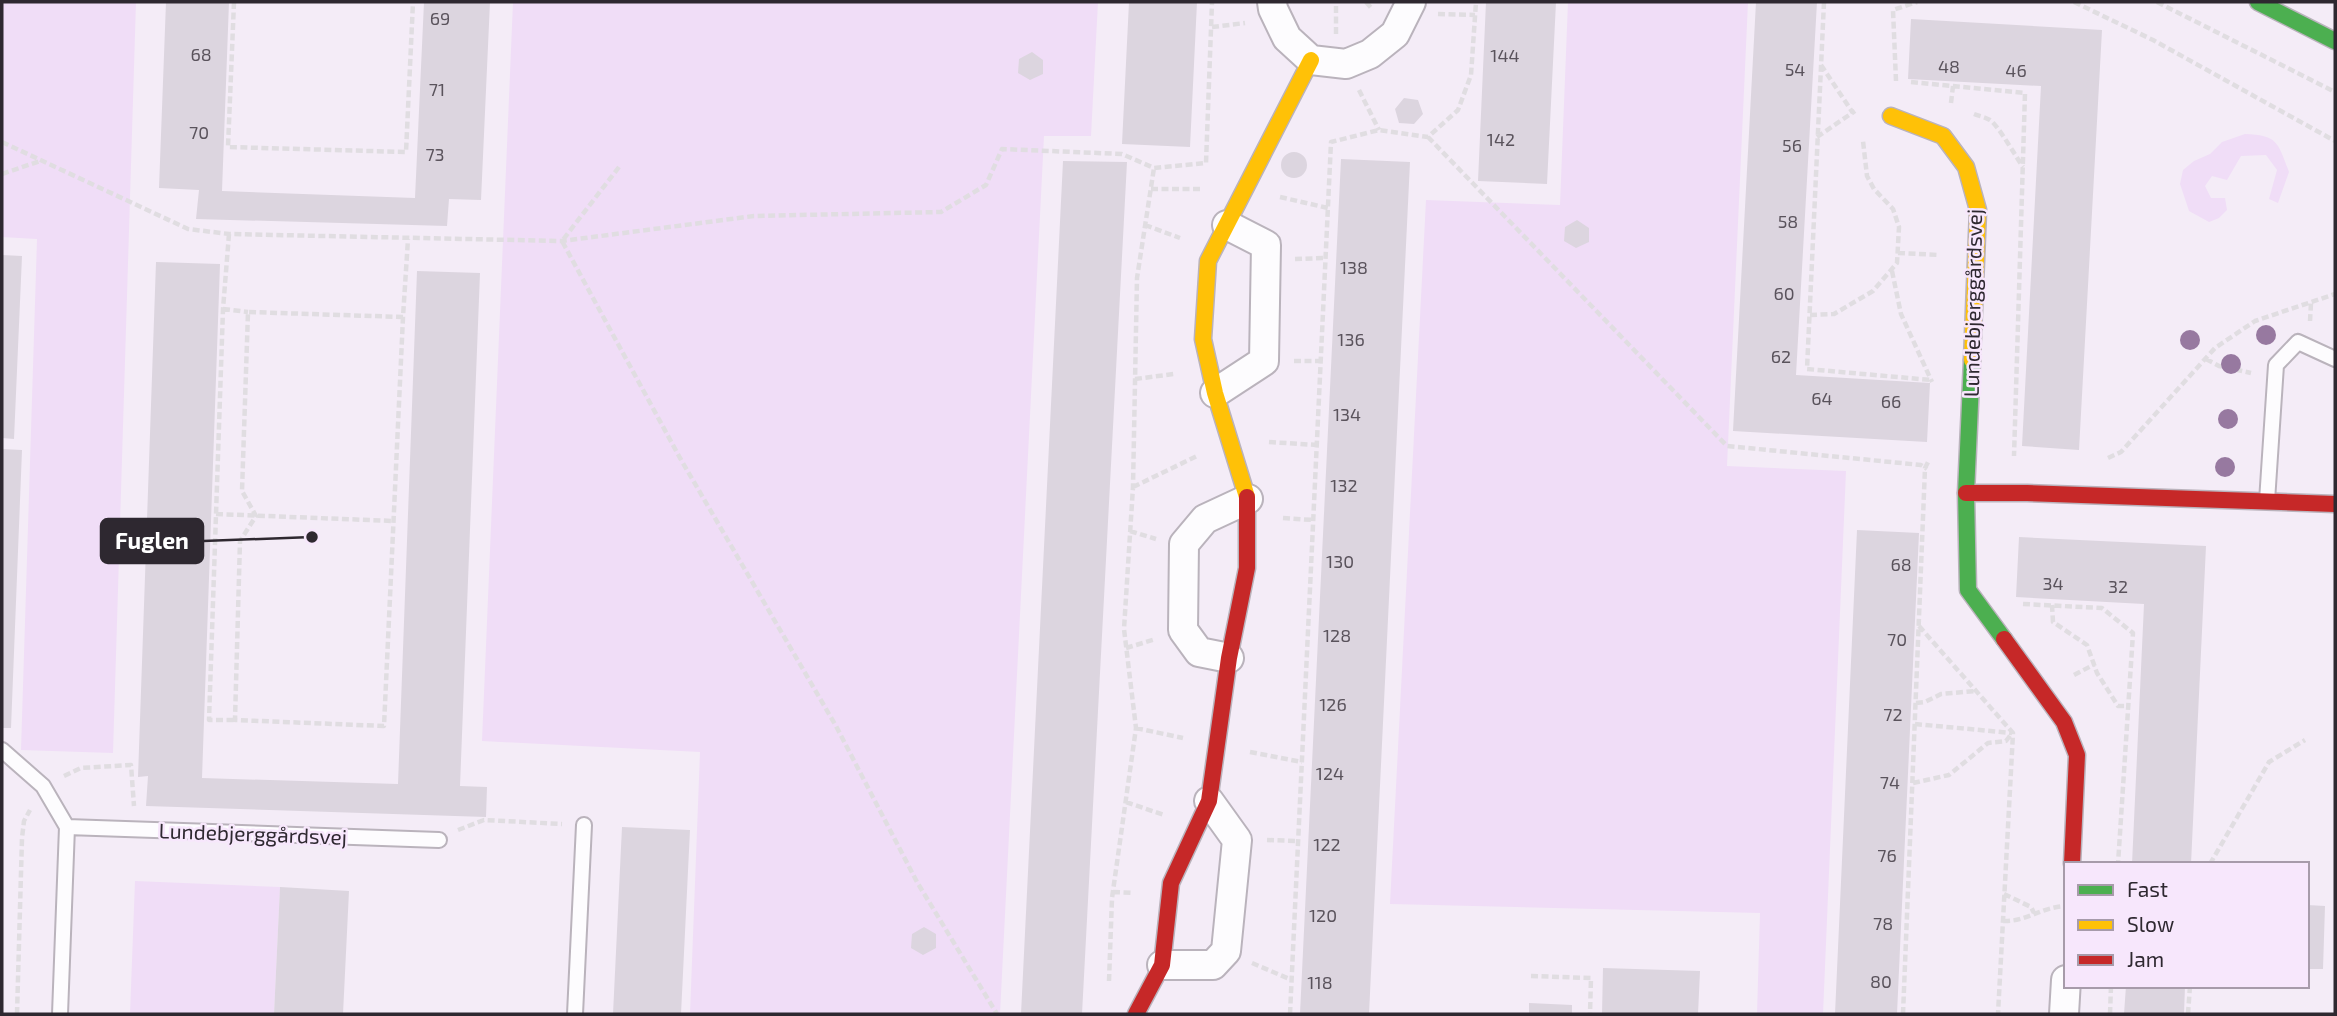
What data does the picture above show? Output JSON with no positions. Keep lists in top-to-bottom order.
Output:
{
  "streets": {
    "street": ["Lundebjerggårdsvej"]
  },
  "places": ["Fuglen"],
  "house_numbers": [
    "69",
    "68",
    "144",
    "48",
    "54",
    "46",
    "71",
    "70",
    "142",
    "56",
    "73",
    "58",
    "138",
    "60",
    "136",
    "62",
    "64",
    "66",
    "134",
    "132",
    "130",
    "68",
    "34",
    "32",
    "128",
    "70",
    "126",
    "72",
    "124",
    "74",
    "122",
    "76",
    "120",
    "78",
    "80",
    "118"
  ],
  "legend": ["Fast", "Slow", "Jam"]
}
